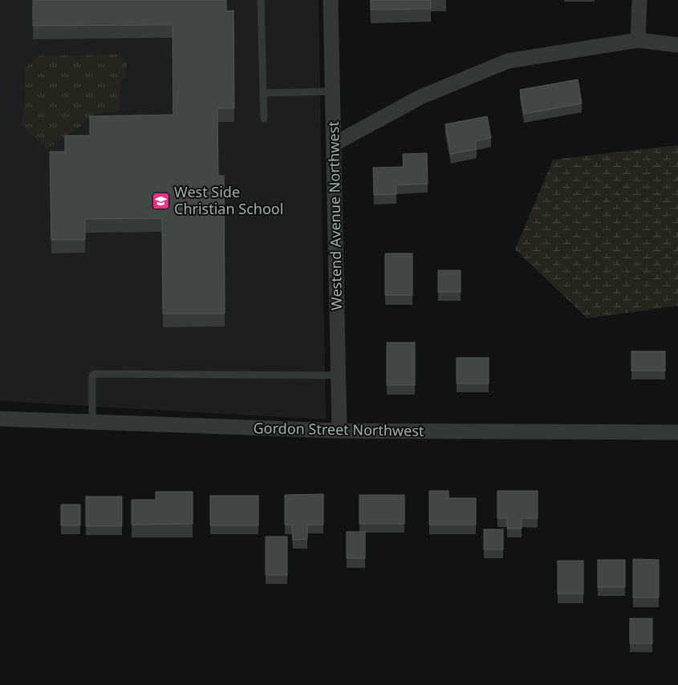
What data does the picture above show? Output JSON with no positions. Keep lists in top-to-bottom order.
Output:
{
  "streets": {
    "street": ["Westend Avenue Northwest", "Gordon Street Northwest"]
  },
  "crossings": [
    ["Westend Avenue Northwest", "Gordon Street Northwest"]
  ],
  "places": {
    "school or university": ["West Side Christian School"]
  }
}
